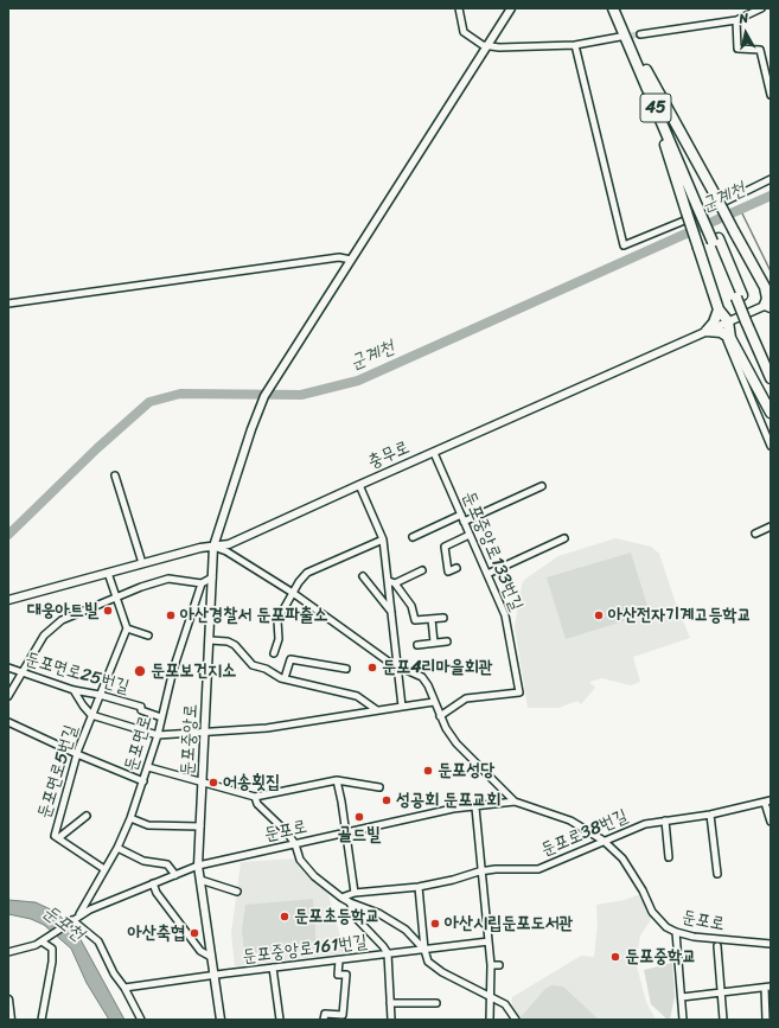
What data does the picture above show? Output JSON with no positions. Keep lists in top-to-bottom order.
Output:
{
  "streets": {
    "highway": ["45"],
    "street": [
      "충무로",
      "둔포중앙로133번길",
      "둔포면로25번길",
      "둔포중앙로",
      "둔포면로",
      "둔포면로5번길",
      "둔포로",
      "둔포로38번길",
      "둔포중앙로161번길"
    ]
  },
  "crossings": [
    ["충무로", "둔포중앙로133번길"],
    ["충무로", "둔포중앙로"],
    ["충무로", "둔포로"],
    ["둔포중앙로133번길", "둔포로"],
    ["둔포면로25번길", "둔포면로"],
    ["둔포면로25번길", "둔포면로5번길"],
    ["둔포중앙로", "둔포로"],
    ["둔포중앙로", "둔포중앙로161번길"],
    ["둔포면로", "둔포면로5번길"],
    ["둔포면로", "둔포로"],
    ["둔포로", "둔포로38번길"]
  ],
  "water": ["군계천", "둔포천"],
  "places": [
    "대웅아트빌",
    "아산경찰서 둔포파출소",
    "아산전자기계고등학교",
    "둔포4리마을회관",
    "둔포보건지소",
    "둔포성당",
    "어송횟집",
    "성공회 둔포교회",
    "골드빌",
    "둔포초등학교",
    "아산시립둔포도서관",
    "아산축협",
    "둔포중학교"
  ],
  "north": "top"
}
